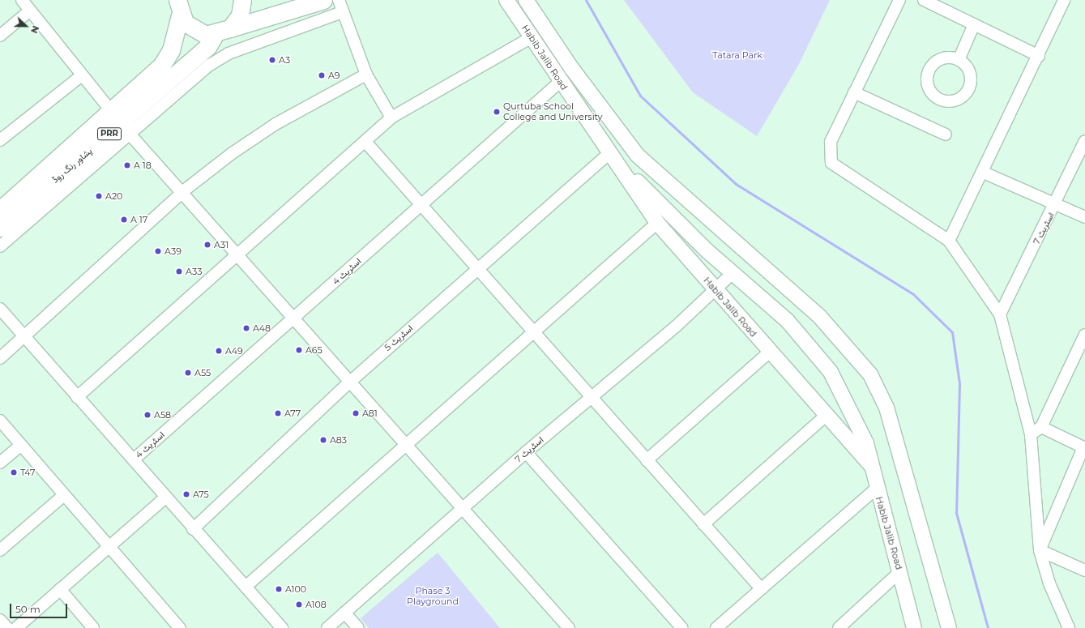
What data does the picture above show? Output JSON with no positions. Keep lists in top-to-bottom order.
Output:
{
  "streets": {
    "highway": ["PRR", "پشاور رنگ روڈ"],
    "main road": ["Habib Jalib Road"],
    "street": ["اسٹریٹ 7", "اسٹریٹ 4", "اسٹریٹ 5"]
  },
  "crossings": [
    ["Habib Jalib Road", "اسٹریٹ 7"],
    ["Habib Jalib Road", "اسٹریٹ 4"],
    ["Habib Jalib Road", "اسٹریٹ 5"]
  ],
  "parks": ["Tatara Park", "Phase 3 Playground"],
  "places": [
    "A3",
    "A9",
    "Qurtuba School College and University",
    "A 18",
    "A20",
    "A 17",
    "A31",
    "A39",
    "A33",
    "A48",
    "A65",
    "A49",
    "A55",
    "A77",
    "A81",
    "A58",
    "A83",
    "T47",
    "A75",
    "A100",
    "A108"
  ],
  "scale_bar": "50 m",
  "north": "right"
}
